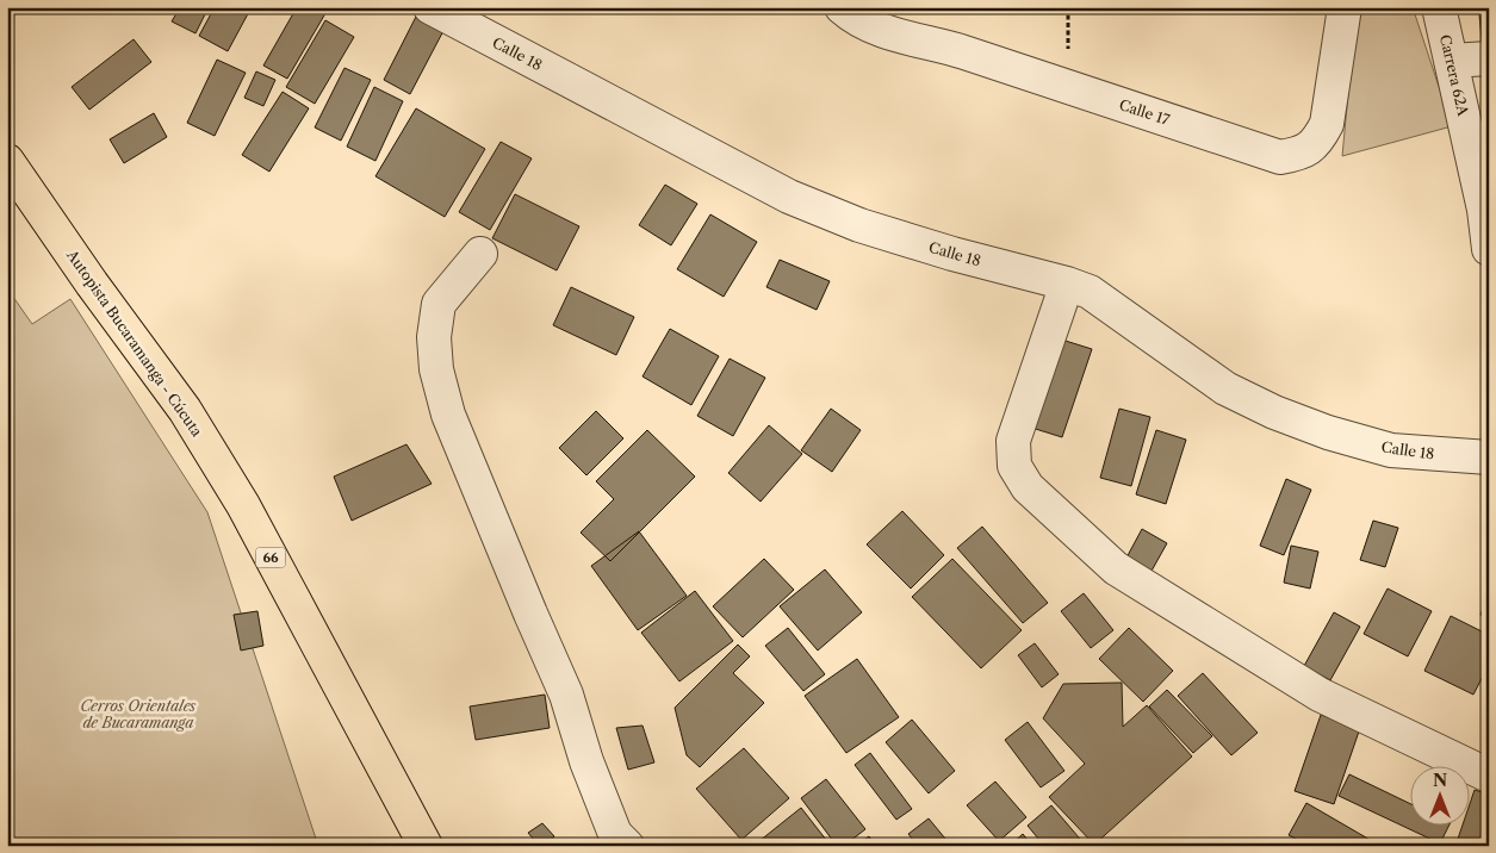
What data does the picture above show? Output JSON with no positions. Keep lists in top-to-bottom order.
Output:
{
  "streets": {
    "highway": ["Autopista Bucaramanga - Cúcuta", "66"],
    "street": ["Calle 18", "Carrera 62A", "Calle 17"]
  },
  "parks": ["Cerros Orientales de Bucaramanga"],
  "north": "top"
}
